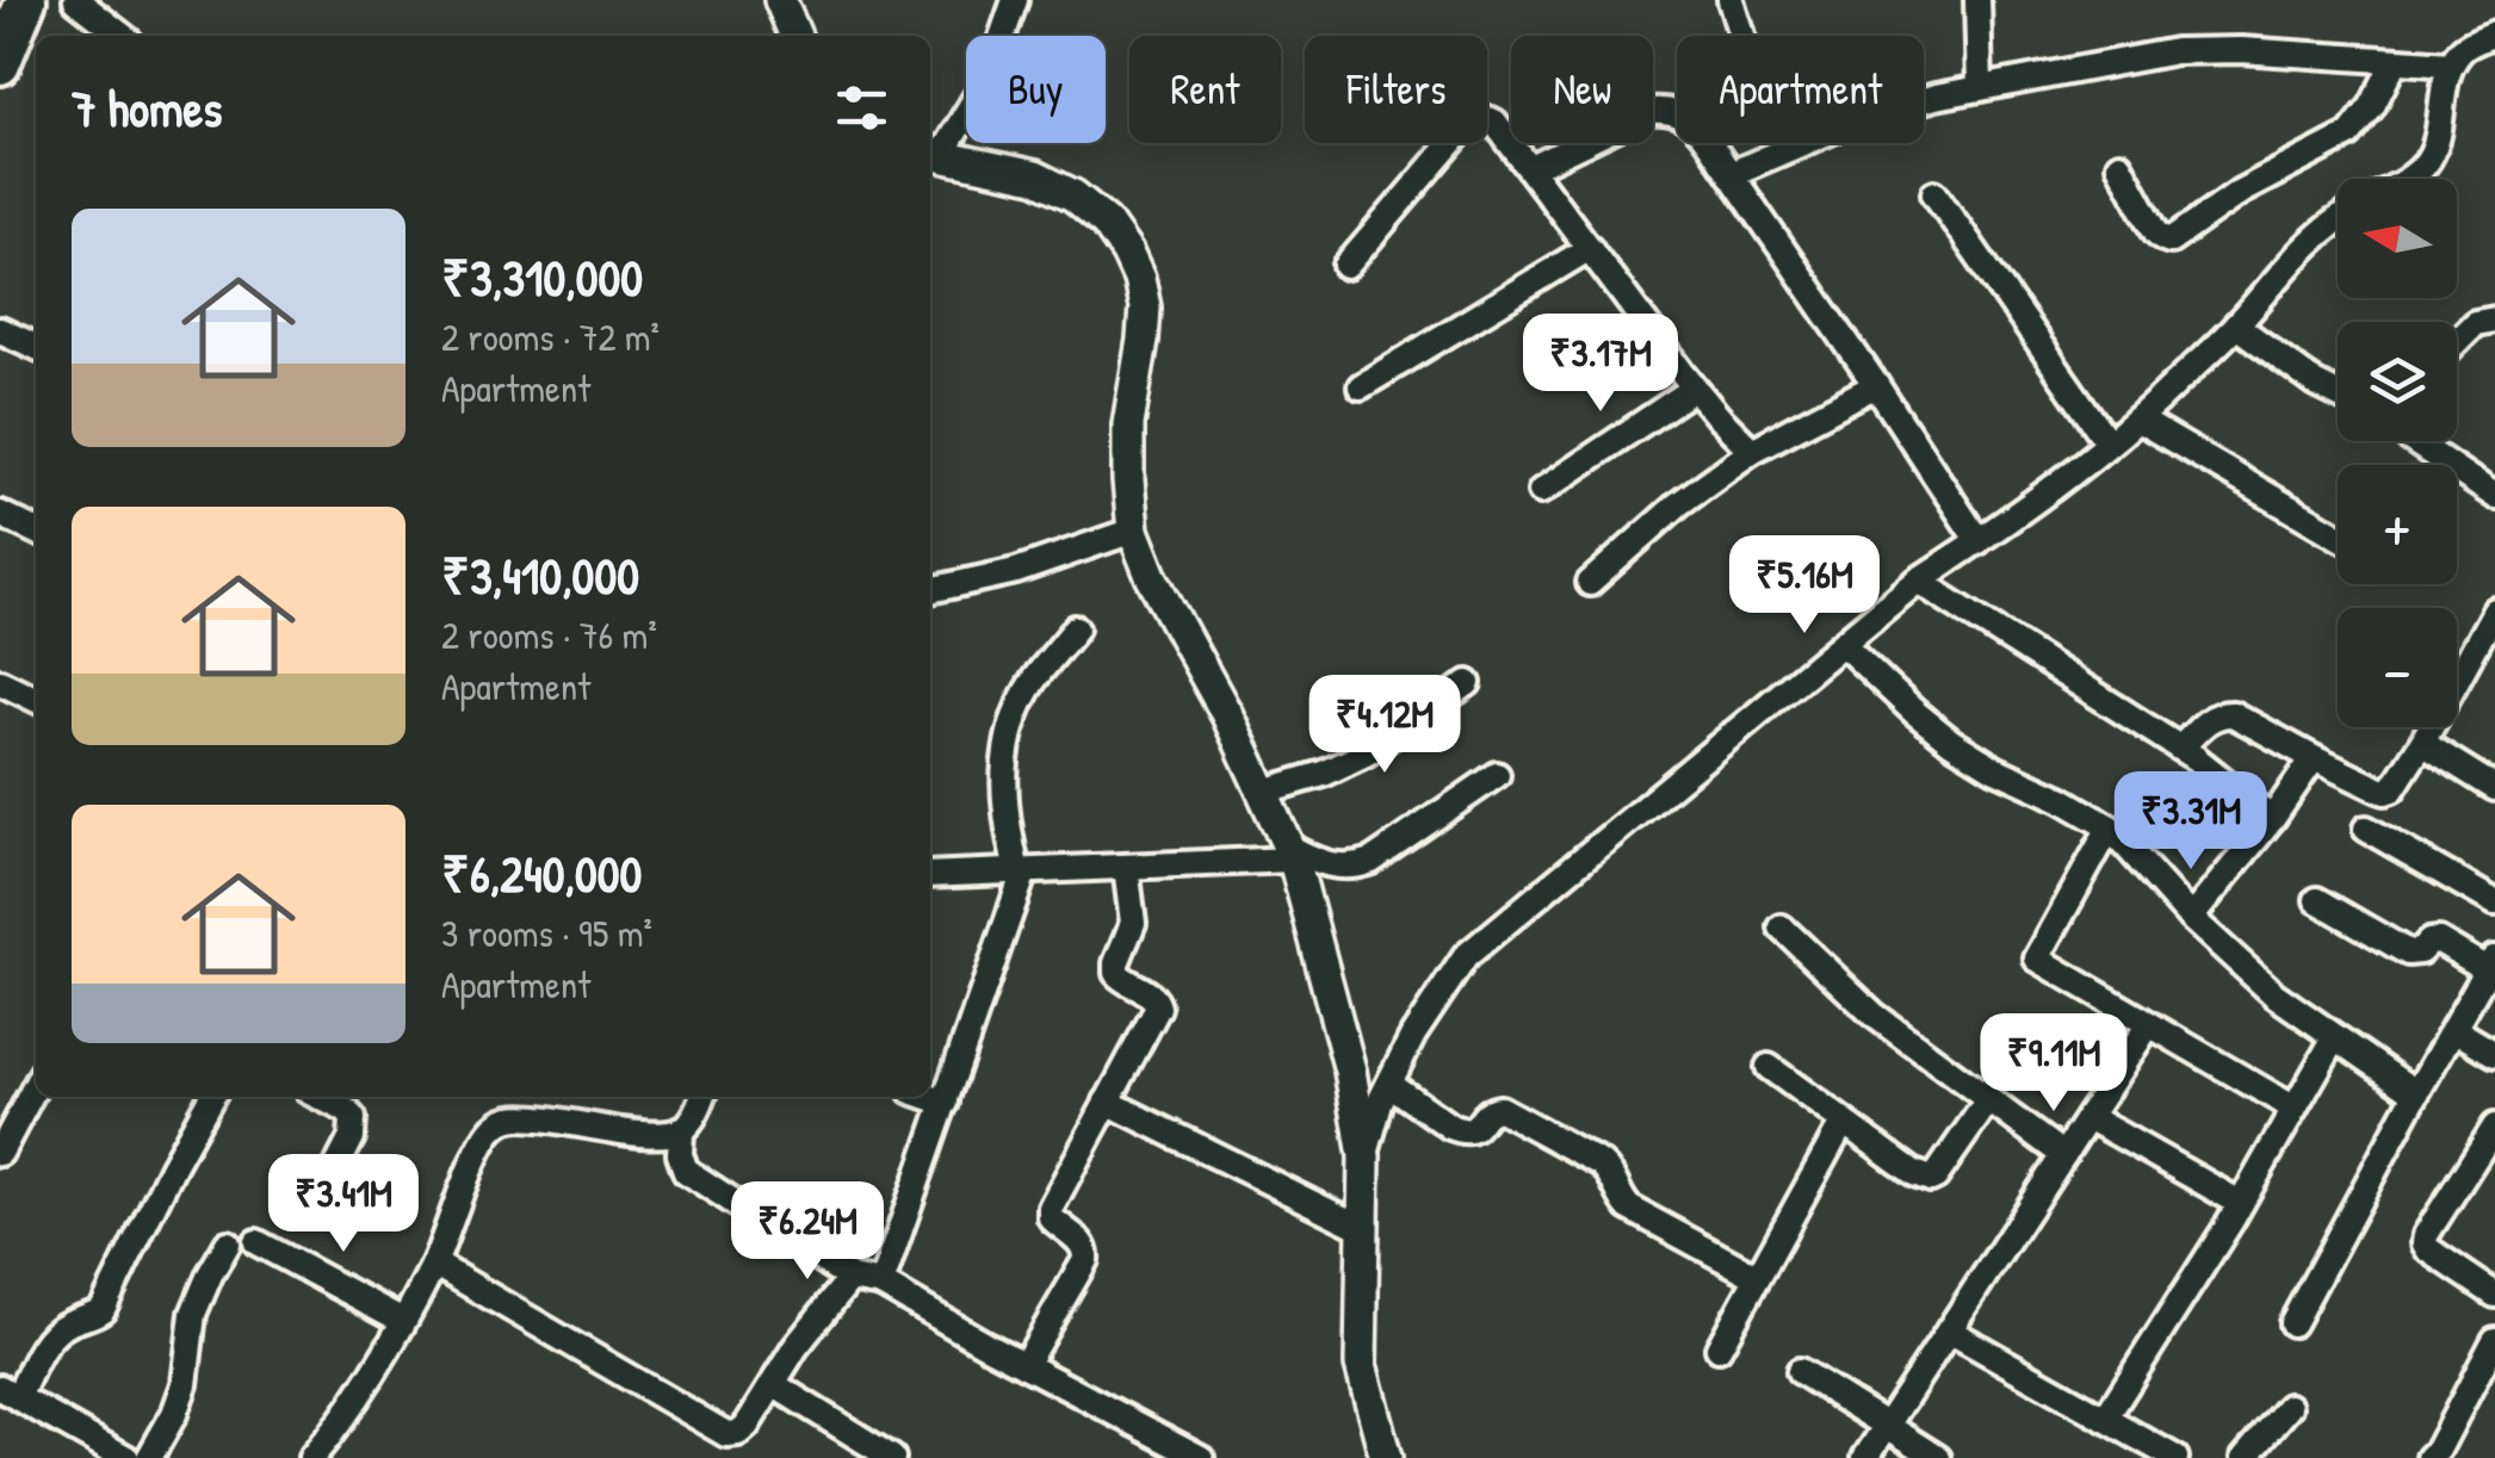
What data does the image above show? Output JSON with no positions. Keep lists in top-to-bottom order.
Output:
{
  "north": "left",
  "page": {
    "chip": [
      "Buy",
      "Rent",
      "Filters",
      "New",
      "Apartment"
    ],
    "heading": "7 homes",
    "map_buttons": ["+", "−"],
    "list": [
      {
        "name": "₹3,310,000",
        "note": "2 rooms · 72 m² · Apartment"
      },
      {
        "name": "₹3,410,000",
        "note": "2 rooms · 76 m² · Apartment"
      },
      {
        "name": "₹6,240,000",
        "note": "3 rooms · 95 m² · Apartment"
      }
    ],
    "price": [
      "₹3.17M",
      "₹5.16M",
      "₹4.12M",
      "₹3.31M",
      "₹9.11M",
      "₹3.41M",
      "₹6.24M"
    ]
  }
}
